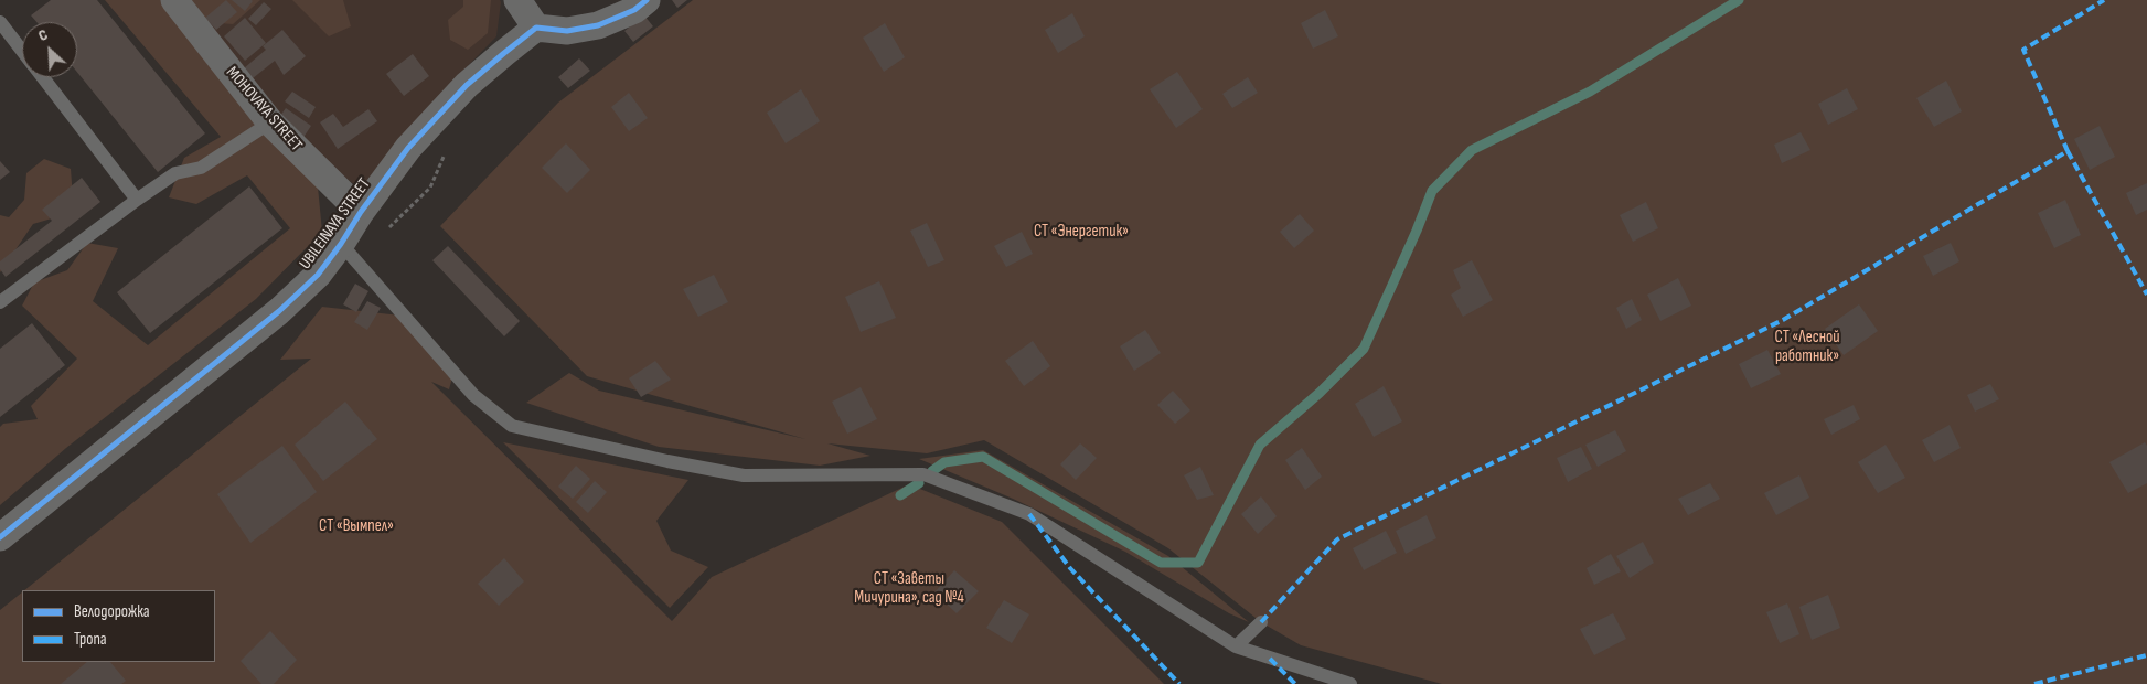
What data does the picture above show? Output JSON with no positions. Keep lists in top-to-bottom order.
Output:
{
  "streets": {
    "street": ["MOHOVAYA STREET", "UBILEINAYA STREET"]
  },
  "crossings": [
    ["MOHOVAYA STREET", "UBILEINAYA STREET"]
  ],
  "parks": [
    "СТ «Энергетик»",
    "СТ «Лесной работник»",
    "СТ «Вымпел»",
    "СТ «Заветы Мичурина», сад №4"
  ],
  "legend": ["Велодорожка", "Тропа"],
  "north": "top left"
}
